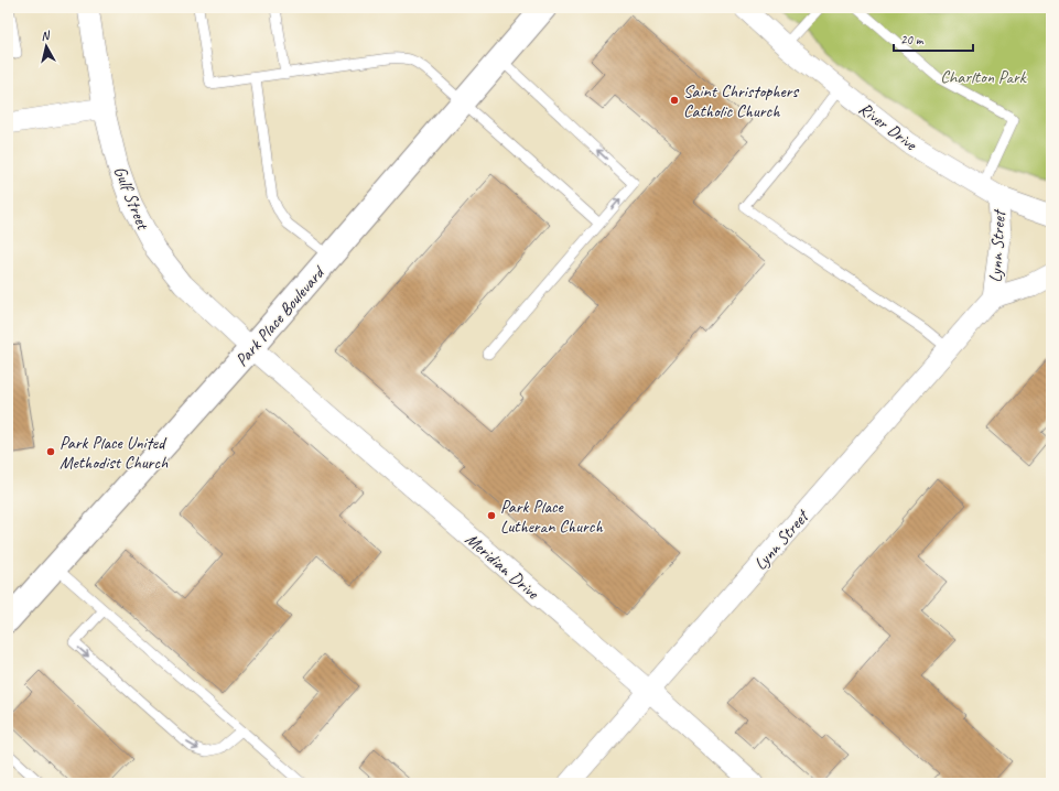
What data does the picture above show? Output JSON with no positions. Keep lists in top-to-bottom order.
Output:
{
  "streets": {
    "street": [
      "River Drive",
      "Gulf Street",
      "Lynn Street",
      "Park Place Boulevard",
      "Meridian Drive"
    ]
  },
  "crossings": [
    ["River Drive", "Lynn Street"],
    ["Gulf Street", "Park Place Boulevard"],
    ["Gulf Street", "Meridian Drive"],
    ["Lynn Street", "Meridian Drive"],
    ["Park Place Boulevard", "Meridian Drive"]
  ],
  "parks": ["Charlton Park"],
  "places": ["Saint Christophers Catholic Church", "Park Place United Methodist Church", "Park Place Lutheran Church"],
  "scale_bar": "20 m",
  "north": "top"
}
